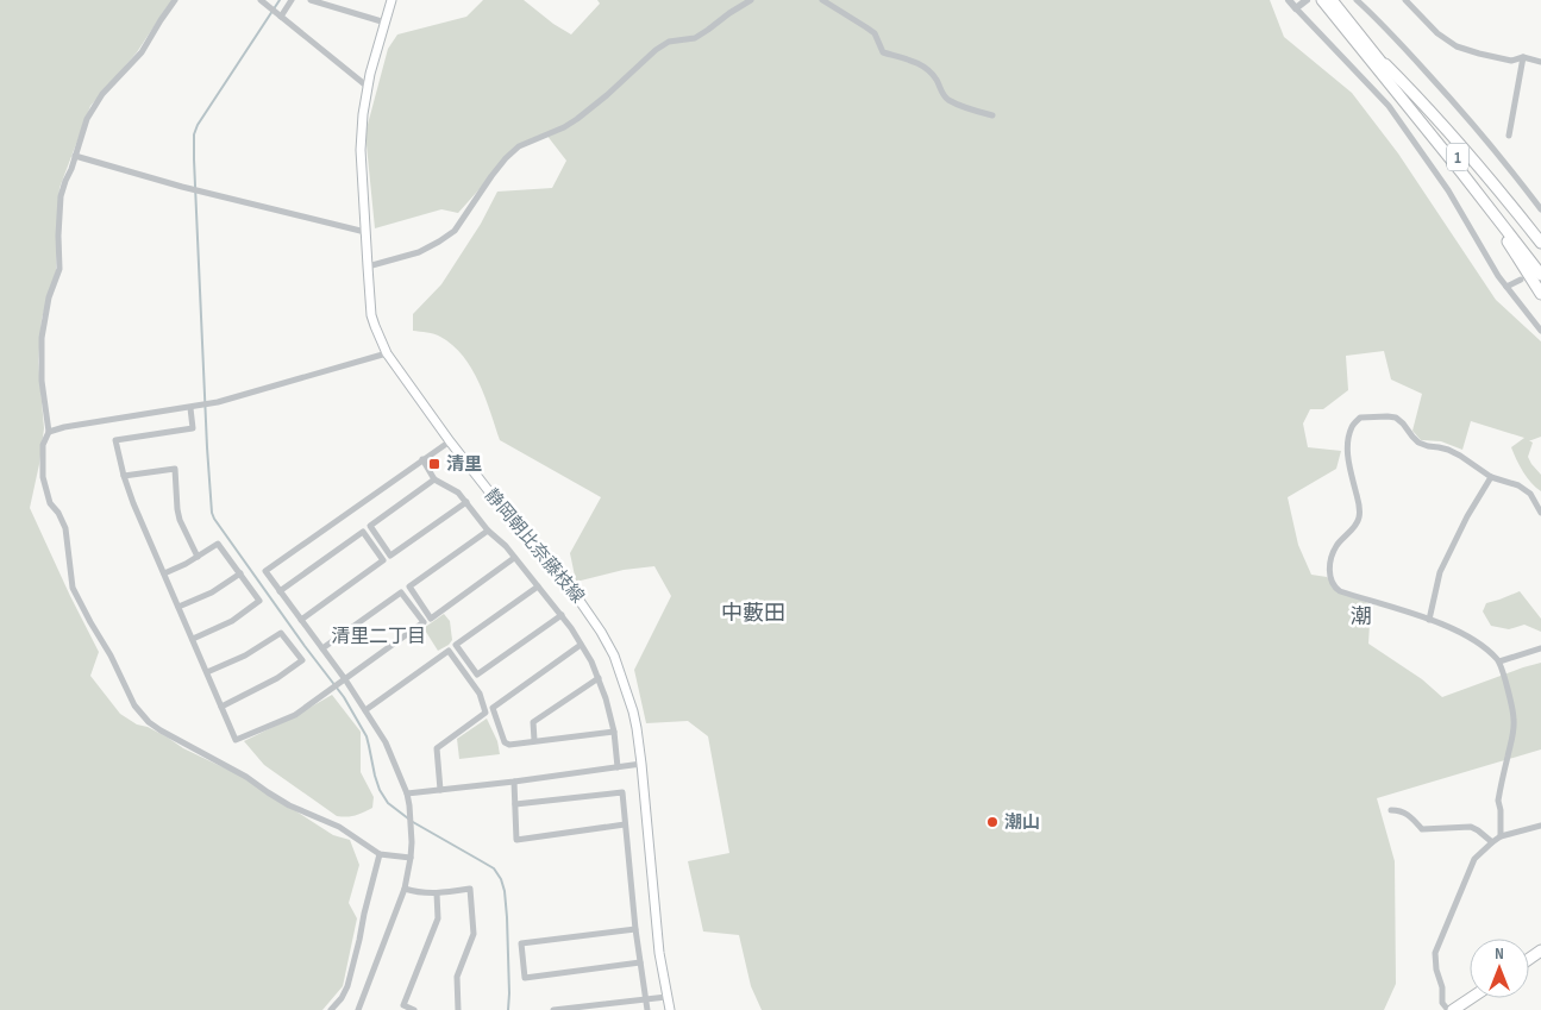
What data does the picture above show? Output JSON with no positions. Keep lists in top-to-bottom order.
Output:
{
  "streets": {
    "highway": ["1"],
    "main road": ["静岡朝比奈藤枝線"]
  },
  "districts": ["中藪田", "潮", "清里二丁目"],
  "places": {
    "transit": ["清里"],
    "other": ["潮山"]
  },
  "north": "top"
}
